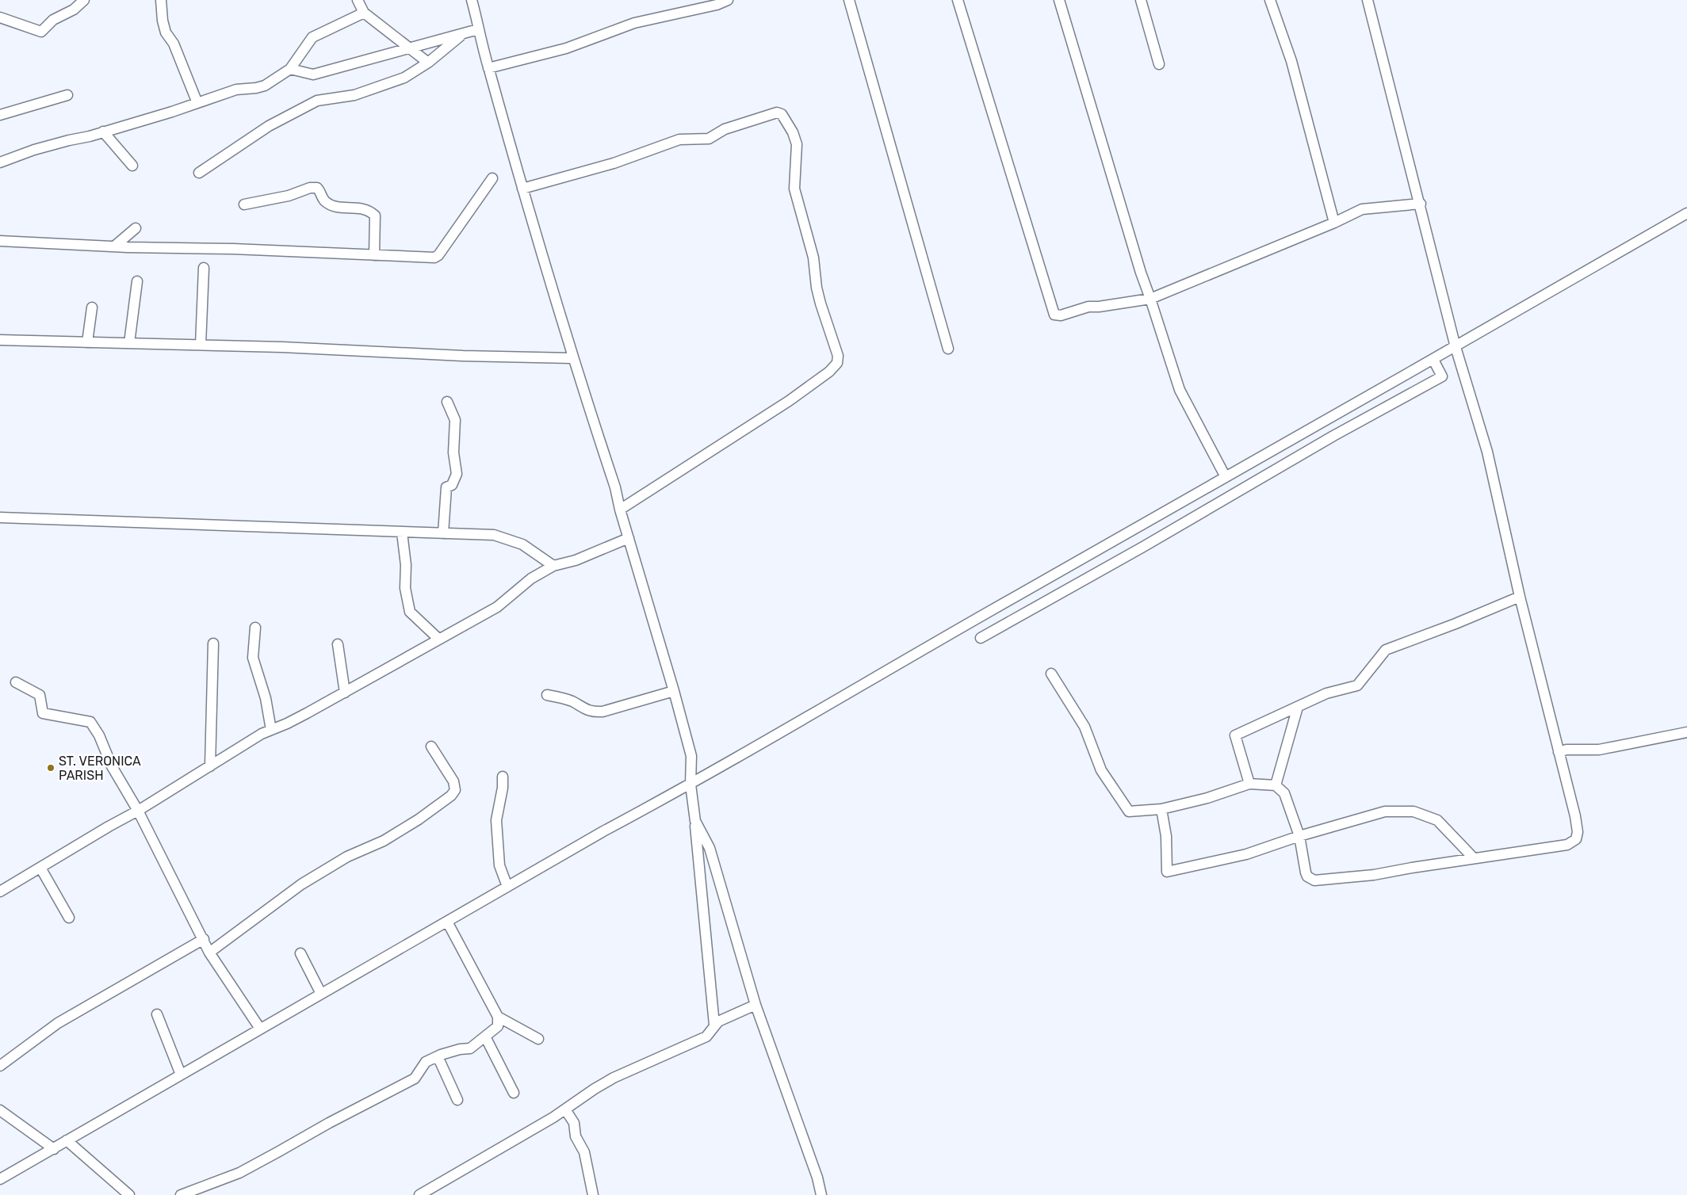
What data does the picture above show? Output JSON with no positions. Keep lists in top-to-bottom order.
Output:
{
  "places": ["ST. VERONICA PARISH"]
}
